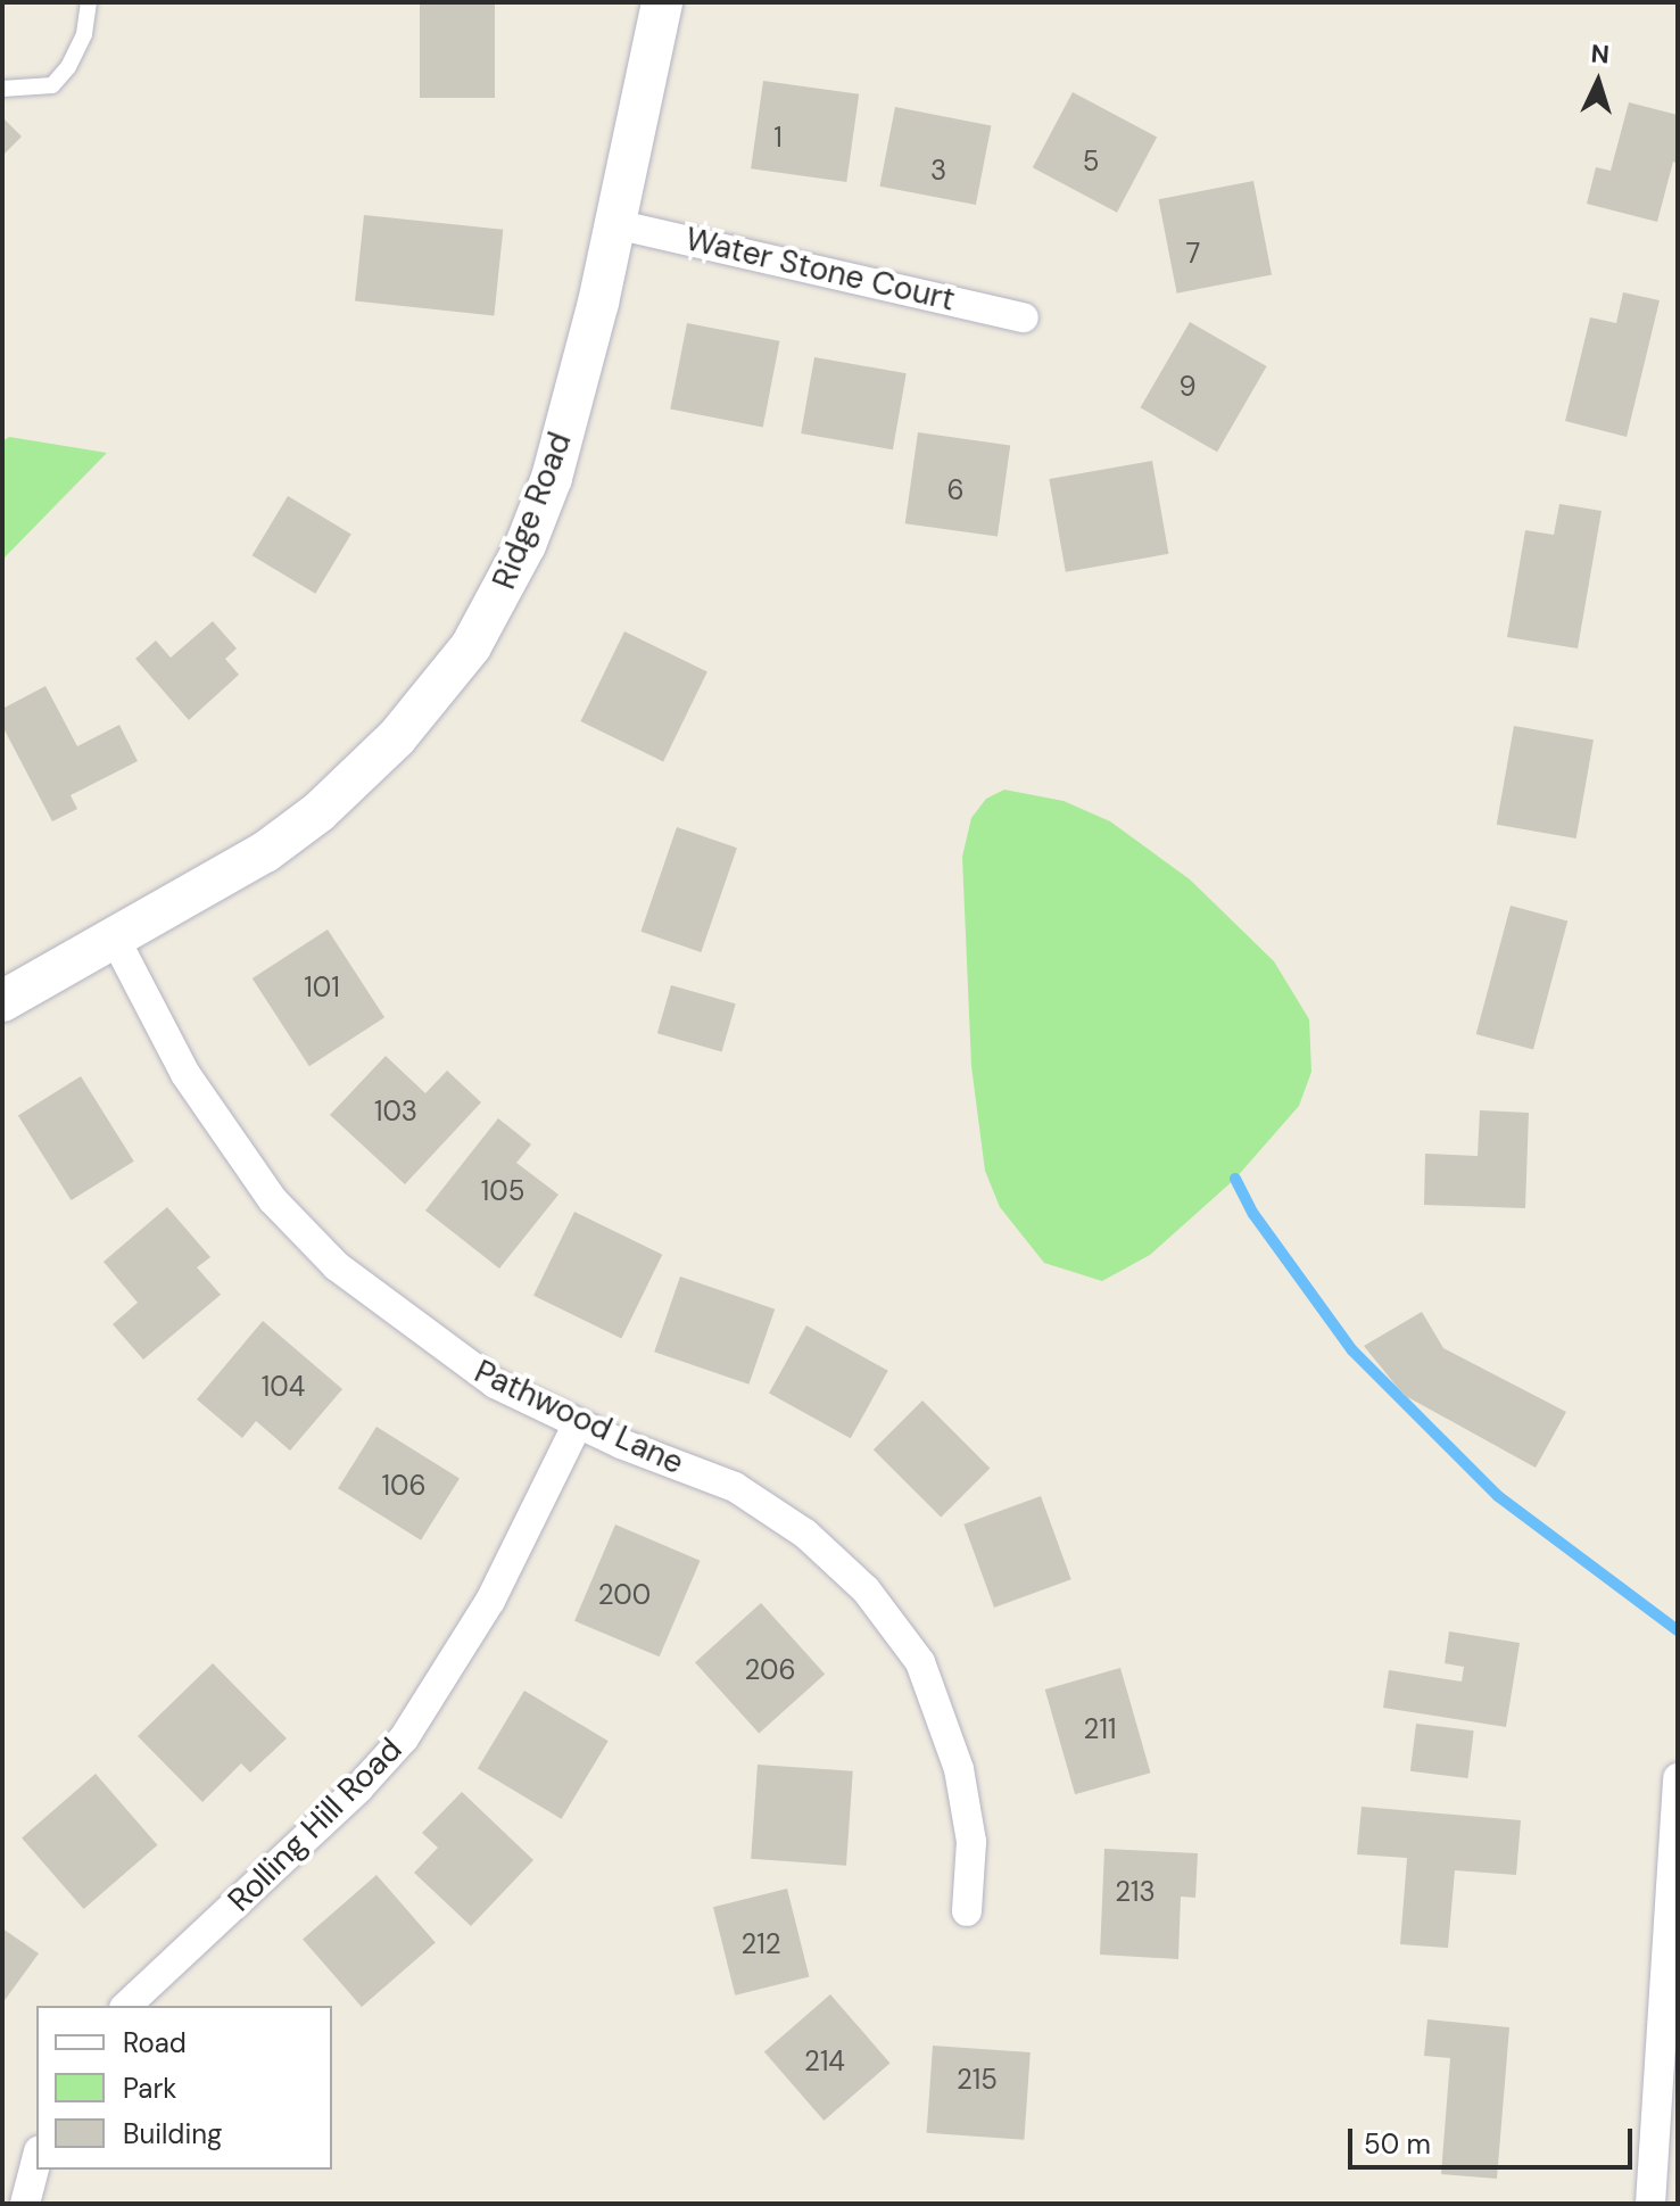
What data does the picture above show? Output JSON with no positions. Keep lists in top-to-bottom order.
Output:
{
  "streets": {
    "street": [
      "Water Stone Court",
      "Ridge Road",
      "Pathwood Lane",
      "Rolling Hill Road"
    ]
  },
  "crossings": [
    ["Water Stone Court", "Ridge Road"],
    ["Ridge Road", "Pathwood Lane"],
    ["Pathwood Lane", "Rolling Hill Road"]
  ],
  "house_numbers": [
    "1",
    "5",
    "3",
    "7",
    "9",
    "6",
    "101",
    "103",
    "105",
    "104",
    "106",
    "200",
    "206",
    "211",
    "213",
    "212",
    "214",
    "215"
  ],
  "legend": ["Road", "Park", "Building"],
  "scale_bar": "50 m",
  "north": "top"
}
